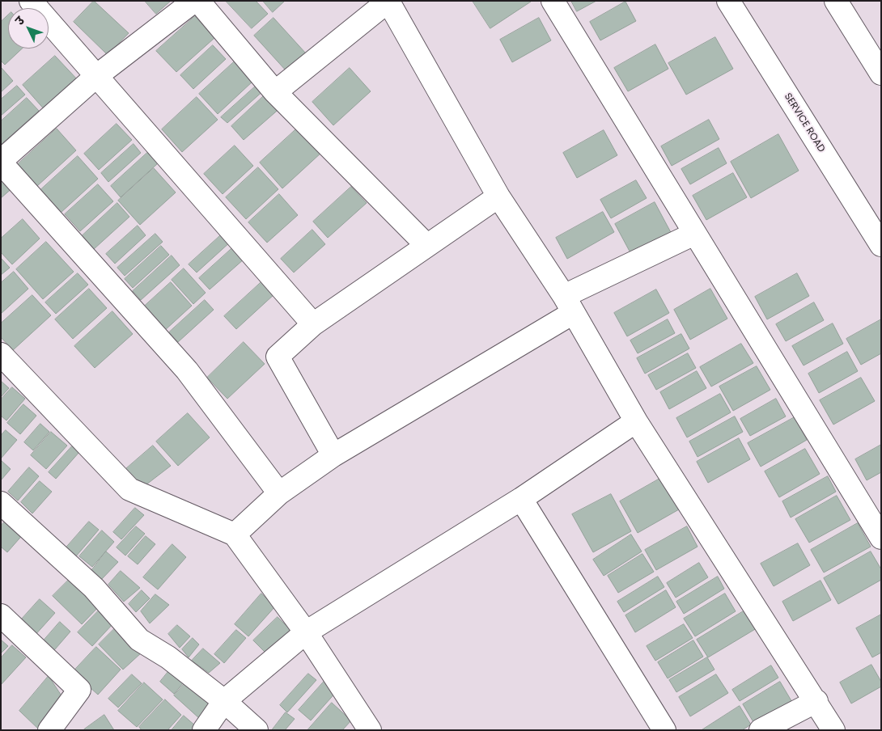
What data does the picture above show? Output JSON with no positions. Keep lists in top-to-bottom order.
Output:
{
  "streets": {
    "street": ["SERVICE ROAD"]
  },
  "north": "top left"
}
